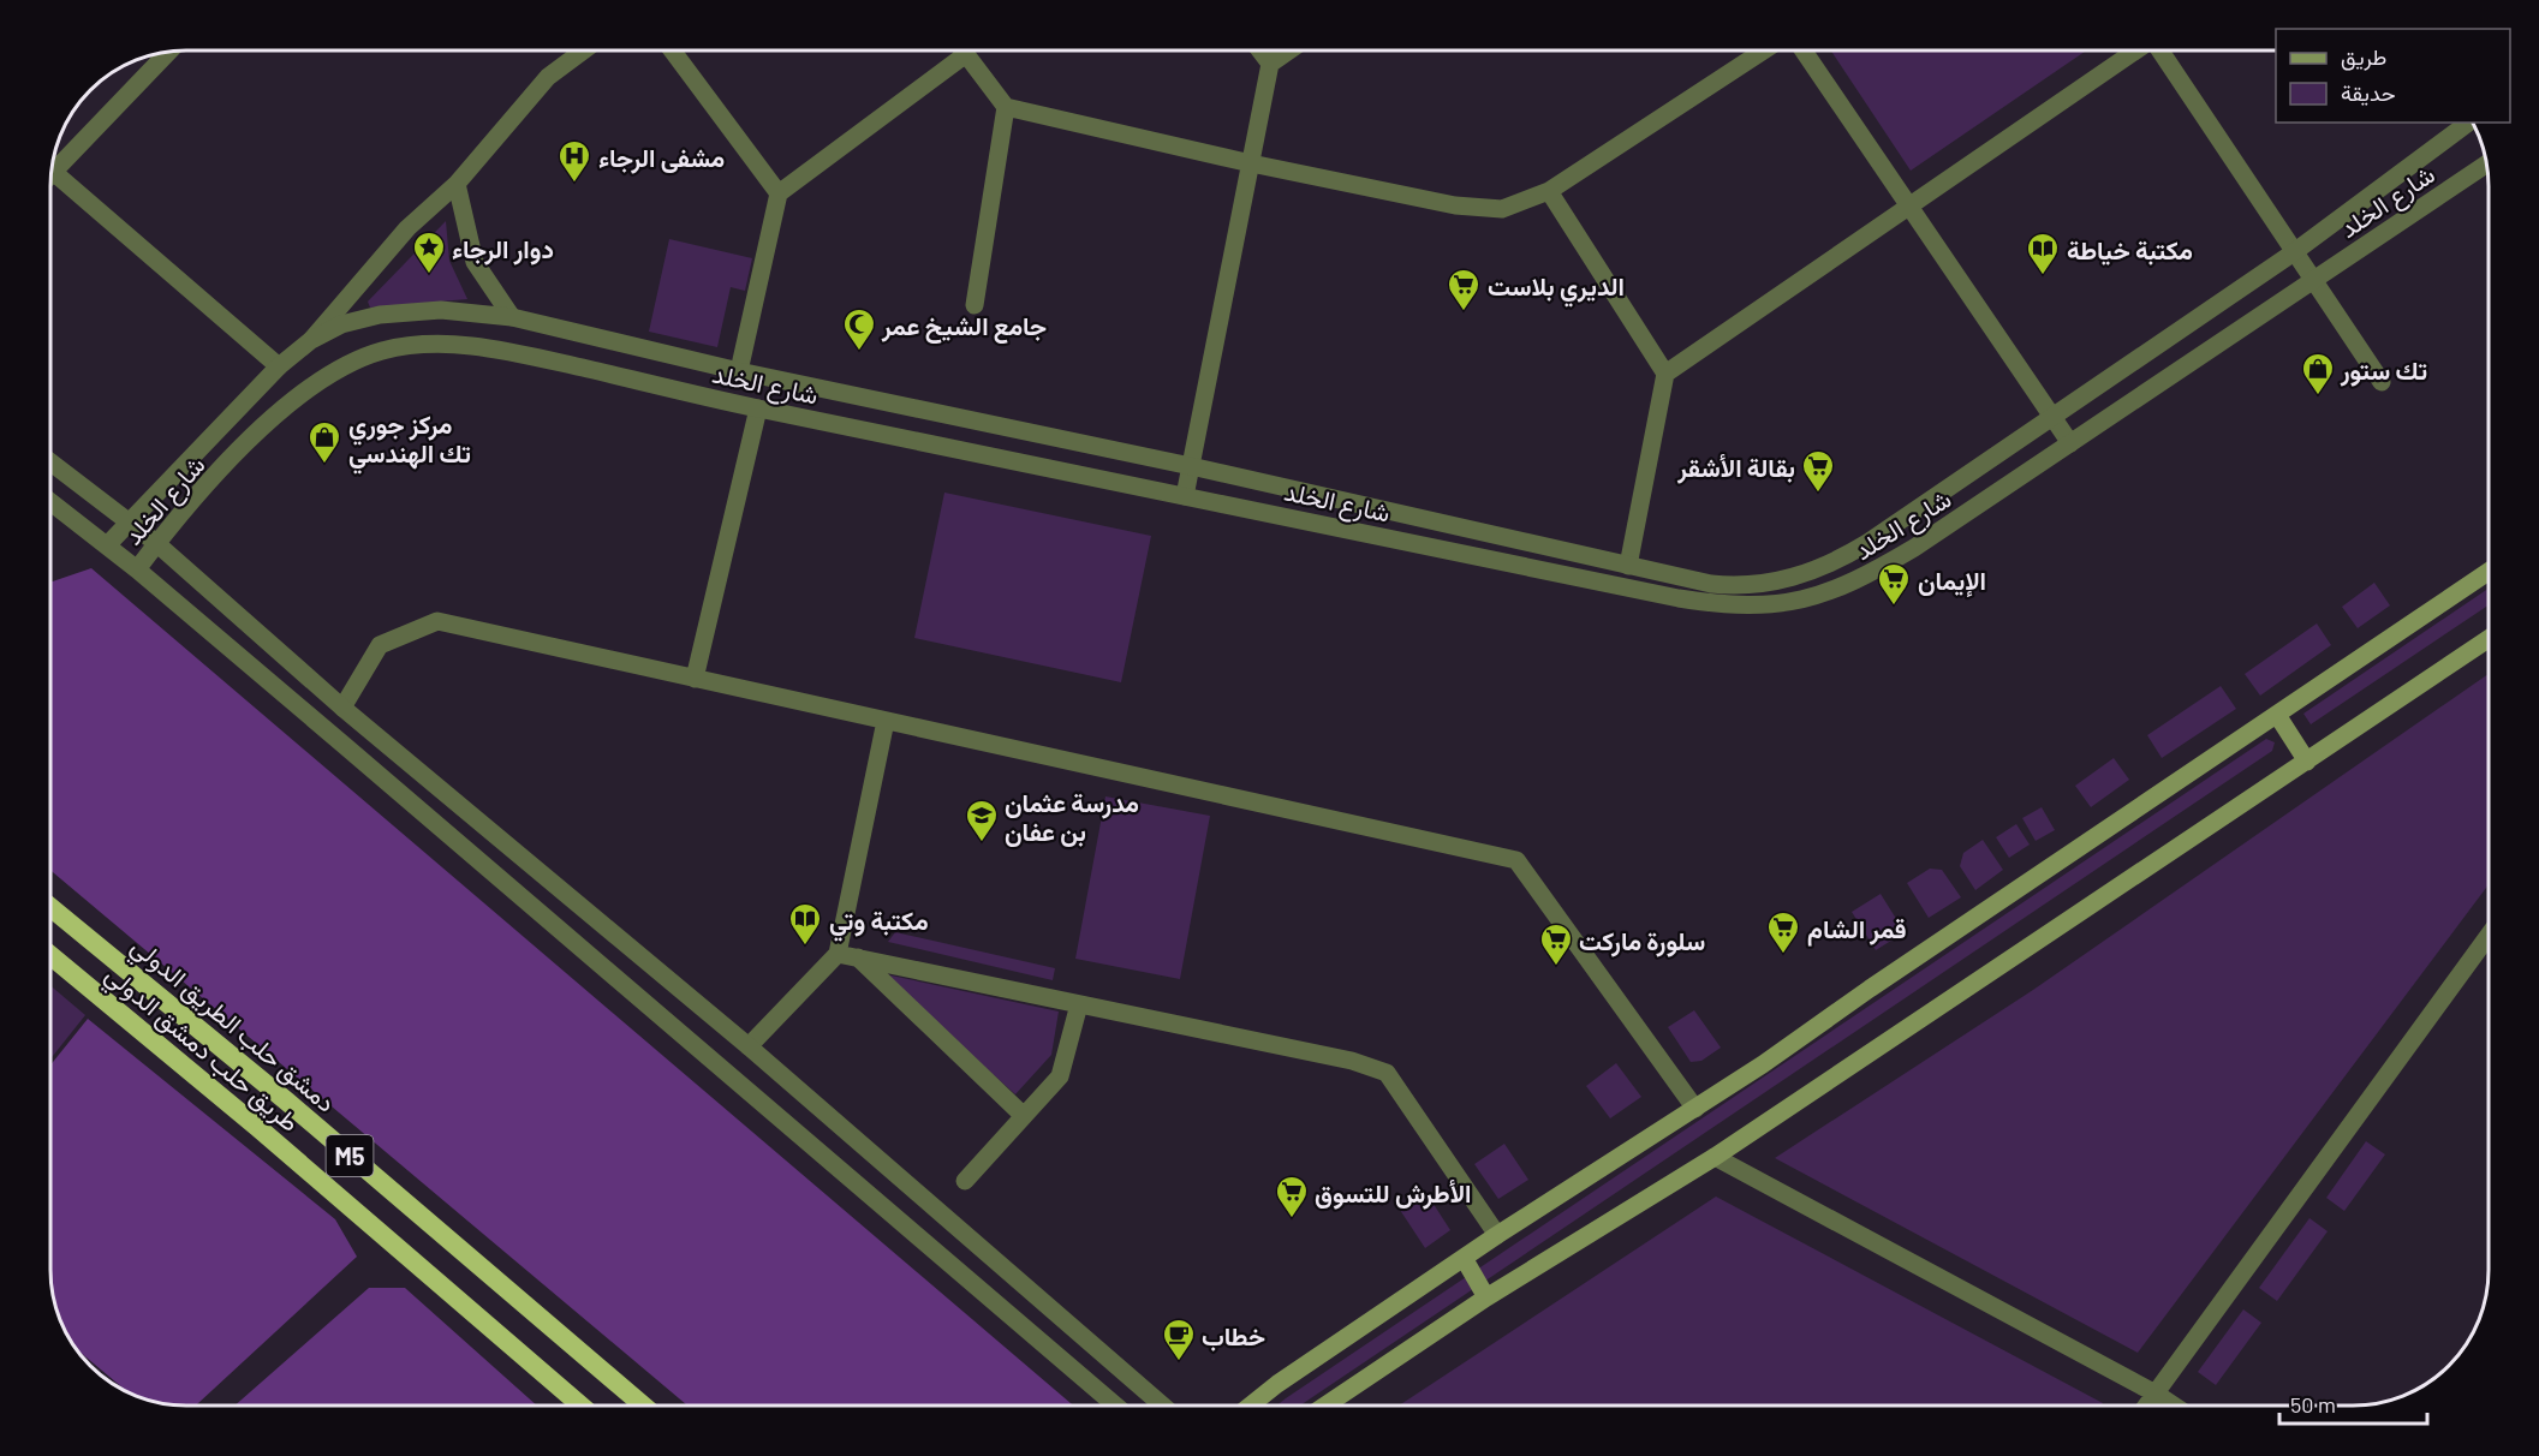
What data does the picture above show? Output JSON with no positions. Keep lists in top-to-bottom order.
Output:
{
  "streets": {
    "highway": ["دمشق حلب الطريق الدولي", "طريق حلب دمشق الدولي", "M5"],
    "street": ["شارع الخلد"]
  },
  "places": {
    "hospital": ["مشفى الرجاء"],
    "place": ["دوار الرجاء"],
    "library": ["مكتبة خياطة", "مكتبة وتي"],
    "supermarket": [
      "الديري بلاست",
      "بقالة الأشقر",
      "الإيمان",
      "قمر الشام",
      "سلورة ماركت",
      "الأطرش للتسوق"
    ],
    "mosque": ["جامع الشيخ عمر"],
    "shop": ["تك ستور", "مركز جوري تك الهندسي"],
    "school or university": ["مدرسة عثمان بن عفان"],
    "cafe": ["خطاب"]
  },
  "legend": ["طريق", "حديقة"],
  "scale_bar": "50 m"
}
